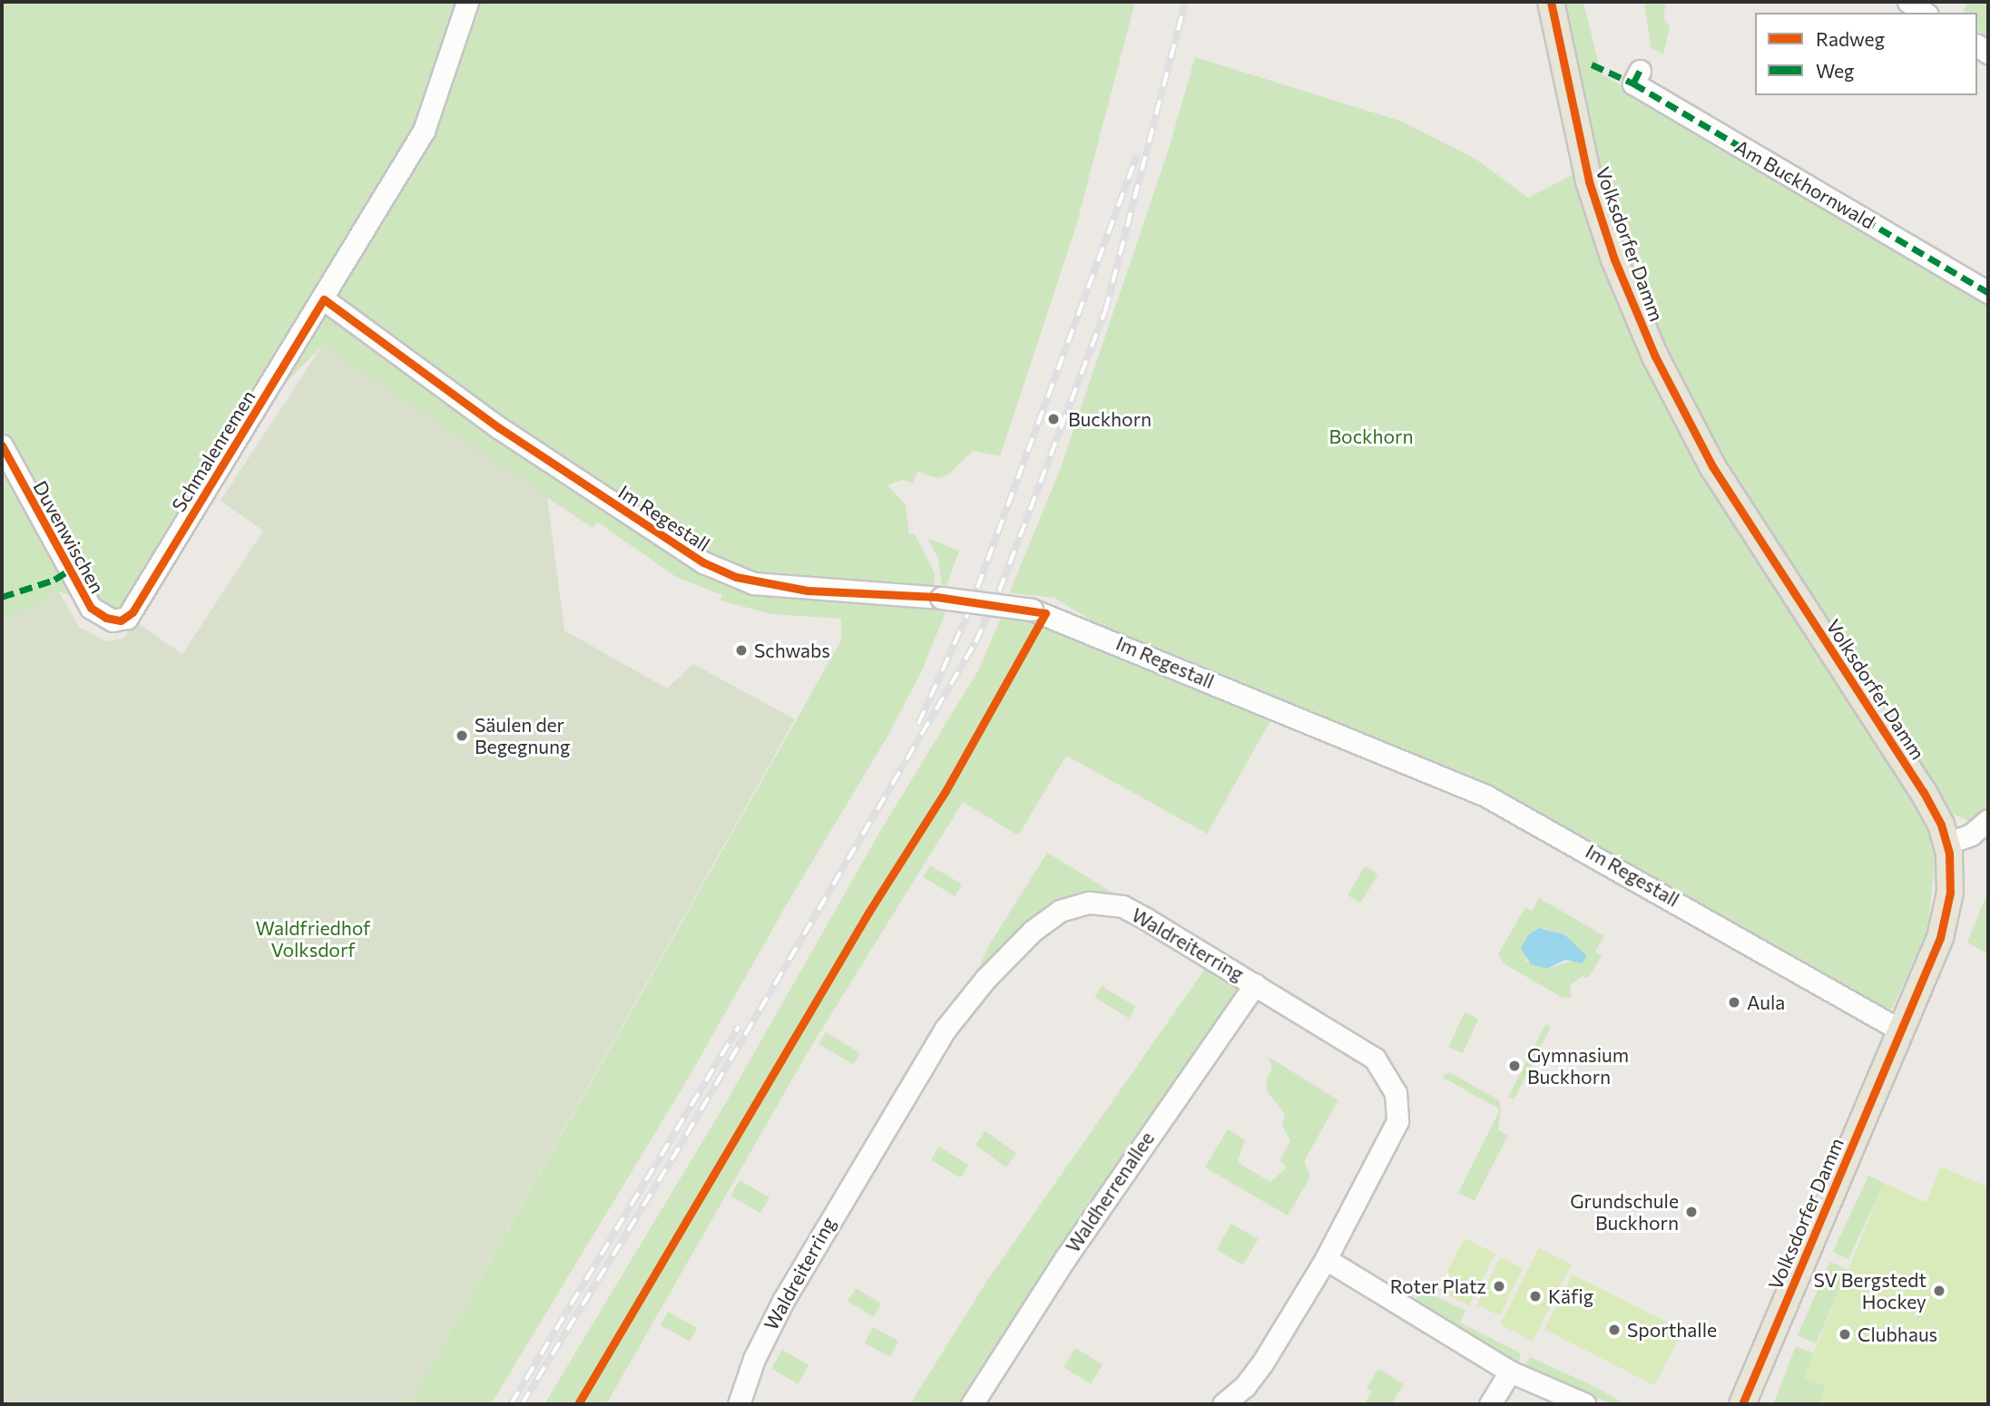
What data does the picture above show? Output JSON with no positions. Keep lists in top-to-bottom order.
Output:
{
  "streets": {
    "main road": ["Volksdorfer Damm"],
    "street": [
      "Am Buckhornwald",
      "Schmalenremen",
      "Im Regestall",
      "Duvenwischen",
      "Waldreiterring",
      "Waldherrenallee"
    ]
  },
  "crossings": [
    ["Volksdorfer Damm", "Im Regestall"],
    ["Schmalenremen", "Im Regestall"],
    ["Schmalenremen", "Duvenwischen"],
    ["Waldreiterring", "Waldherrenallee"]
  ],
  "parks": ["Bockhorn", "Waldfriedhof Volksdorf"],
  "places": [
    "Buckhorn",
    "Schwabs",
    "Säulen der Begegnung",
    "Aula",
    "Gymnasium Buckhorn",
    "Grundschule Buckhorn",
    "Roter Platz",
    "SV Bergstedt Hockey",
    "Käfig",
    "Sporthalle",
    "Clubhaus"
  ],
  "legend": ["Radweg", "Weg"]
}
